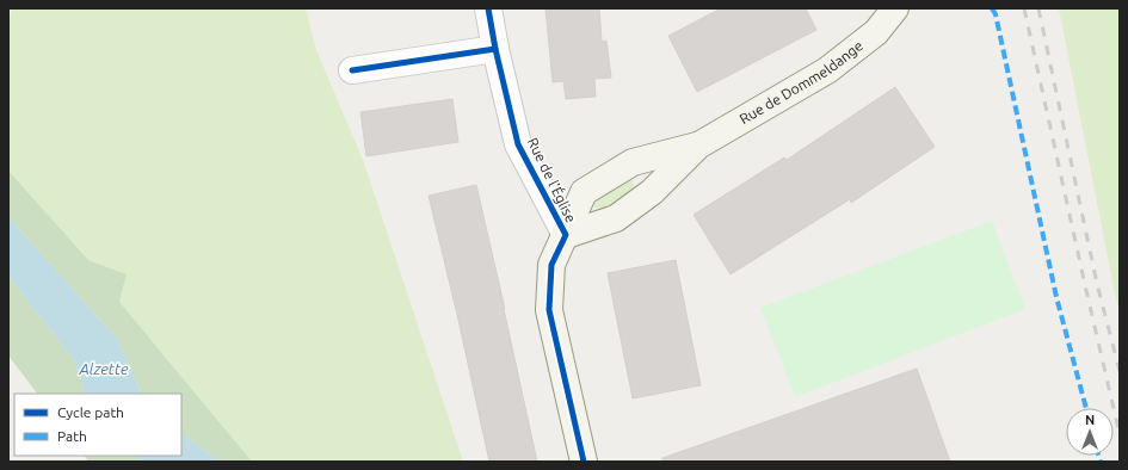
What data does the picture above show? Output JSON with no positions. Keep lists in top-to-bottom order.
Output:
{
  "streets": {
    "main road": ["Rue de Dommeldange", "Rue de l'Église"]
  },
  "crossings": [
    ["Rue de Dommeldange", "Rue de l'Église"]
  ],
  "water": ["Alzette"],
  "legend": ["Cycle path", "Path"],
  "north": "top"
}
